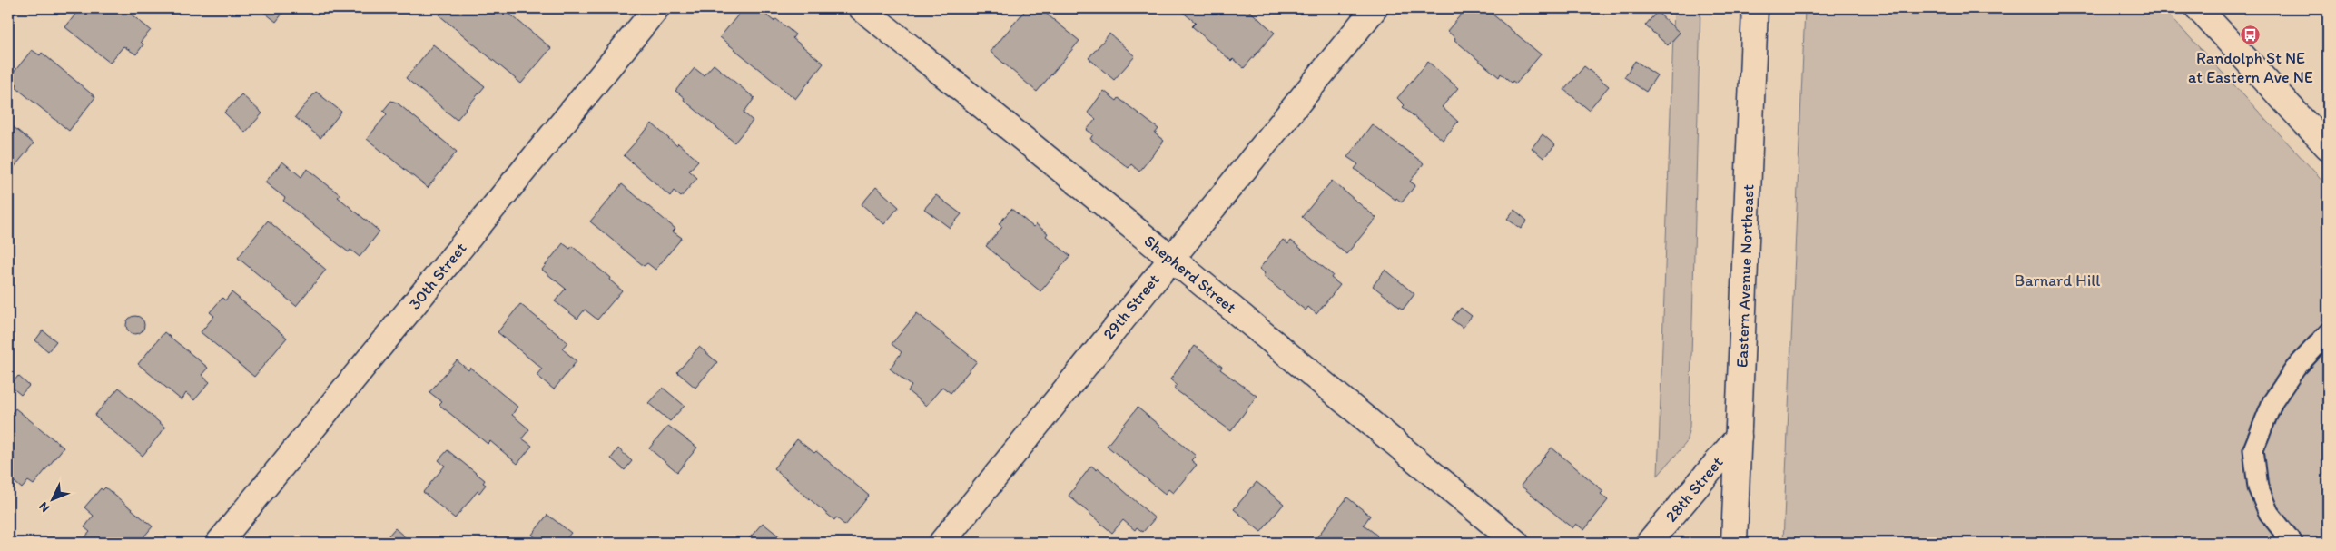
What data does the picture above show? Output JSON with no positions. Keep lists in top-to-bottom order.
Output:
{
  "streets": {
    "street": [
      "Shepherd Street",
      "30th Street",
      "Eastern Avenue Northeast",
      "29th Street",
      "28th Street"
    ]
  },
  "crossings": [
    ["Shepherd Street", "29th Street"],
    ["Eastern Avenue Northeast", "28th Street"]
  ],
  "parks": ["Barnard Hill"],
  "places": {
    "bus stop": ["Randolph St NE at Eastern Ave NE"]
  },
  "north": "bottom left"
}
